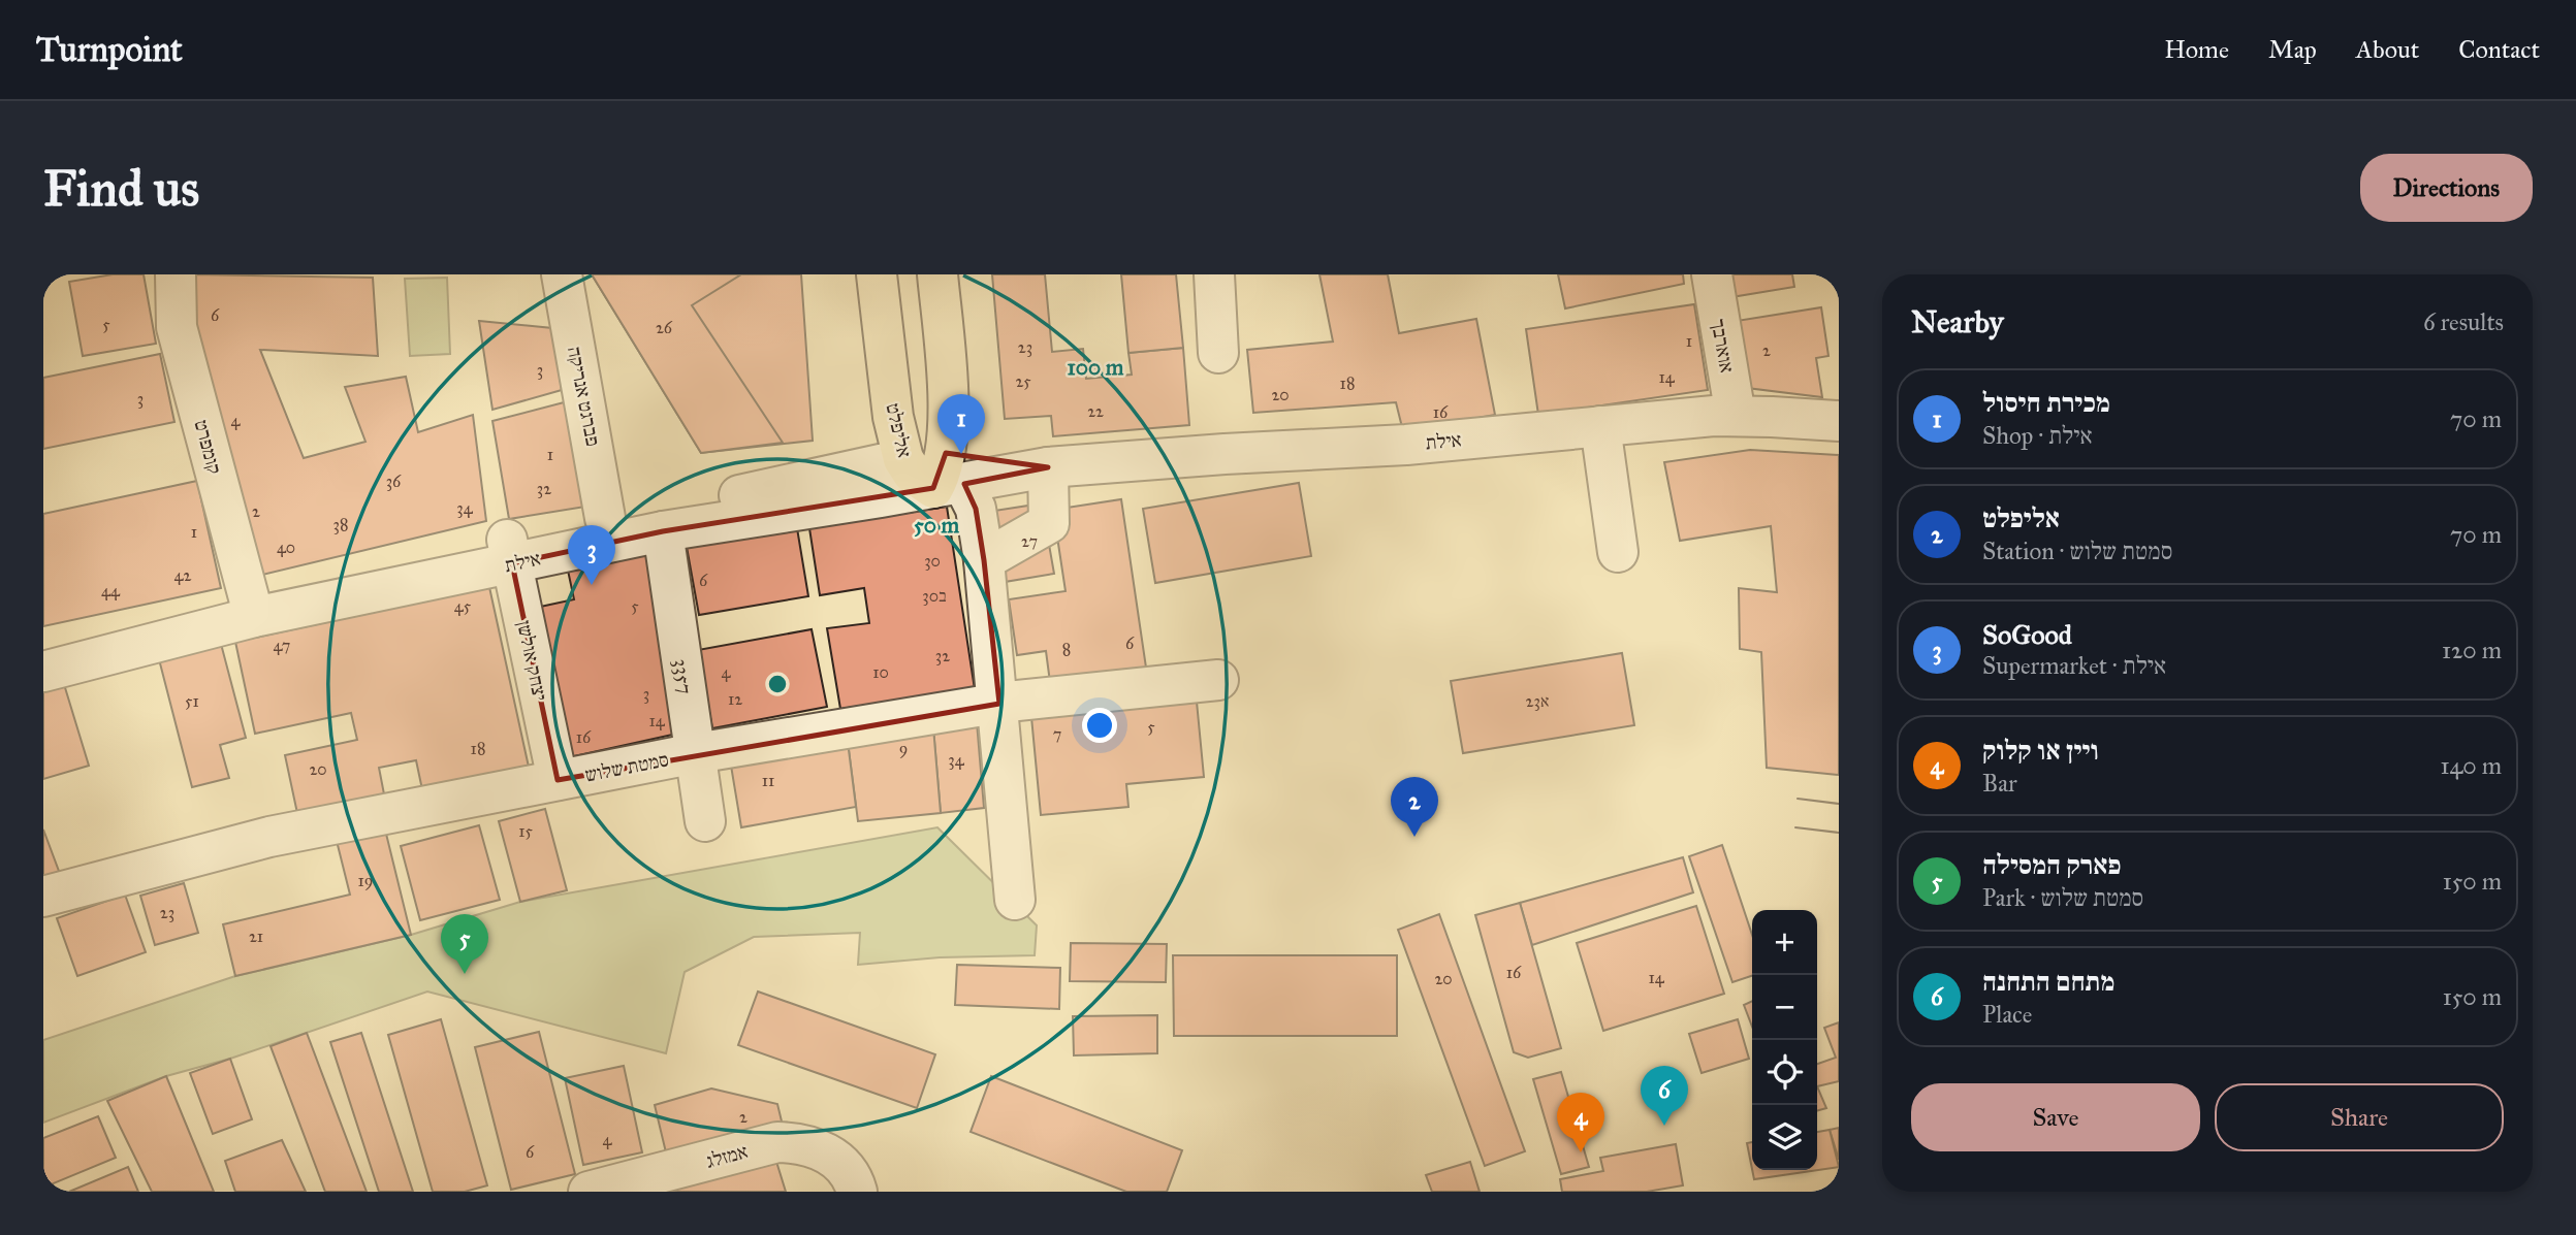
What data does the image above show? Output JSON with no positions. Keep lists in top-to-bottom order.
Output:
{
  "streets": {
    "main road": ["אליפלט"],
    "street": [
      "אוארבך",
      "פברגט אנריקה",
      "אילת",
      "קומפרט",
      "יצחק אולשן",
      "3357",
      "סמטת שלוש",
      "אמזלג"
    ]
  },
  "crossings": [
    ["אוארבך", "אילת"],
    ["פברגט אנריקה", "אילת"],
    ["אליפלט", "אילת"],
    ["אליפלט", "סמטת שלוש"],
    ["אילת", "קומפרט"],
    ["אילת", "יצחק אולשן"],
    ["אילת", "3357"],
    ["יצחק אולשן", "סמטת שלוש"],
    ["3357", "סמטת שלוש"]
  ],
  "house_numbers": [
    "6",
    "5",
    "26",
    "1",
    "23",
    "2",
    "3",
    "14",
    "25",
    "18",
    "20",
    "3",
    "22",
    "16",
    "4",
    "1",
    "36",
    "32",
    "34",
    "2",
    "38",
    "1",
    "27",
    "40",
    "30",
    "42",
    "6",
    "44",
    "30ב",
    "45",
    "5",
    "6",
    "47",
    "8",
    "32",
    "4",
    "10",
    "3",
    "12",
    "51",
    "23א",
    "14",
    "5",
    "7",
    "16",
    "18",
    "9",
    "34",
    "20",
    "11",
    "15",
    "19",
    "23",
    "21",
    "16",
    "14",
    "20",
    "2",
    "4",
    "6"
  ],
  "page": {
    "header": "Turnpoint",
    "nav": [
      "Home",
      "Map",
      "About",
      "Contact"
    ],
    "buttons": [
      "Directions",
      ["Save", "Share"]
    ],
    "title": "Find us",
    "heading": ["Nearby", "6 results"],
    "list": [
      {
        "mark": "1",
        "name": "מכירת חיסול",
        "note": "Shop · אילת",
        "value": "70 m"
      },
      {
        "mark": "2",
        "name": "אליפלט",
        "note": "Station · סמטת שלוש",
        "value": "70 m"
      },
      {
        "mark": "3",
        "name": "SoGood",
        "note": "Supermarket · אילת",
        "value": "120 m"
      },
      {
        "mark": "4",
        "name": "ויין או קלוק",
        "note": "Bar",
        "value": "140 m"
      },
      {
        "mark": "5",
        "name": "פארק המסילה",
        "note": "Park · סמטת שלוש",
        "value": "150 m"
      },
      {
        "mark": "6",
        "name": "מתחם התחנה",
        "note": "Place",
        "value": "150 m"
      }
    ],
    "pins": [
      "1",
      "3",
      "2",
      "5",
      "6",
      "4"
    ],
    "map_buttons": ["+", "−"]
  },
  "rings": ["100 m", "50 m"]
}
